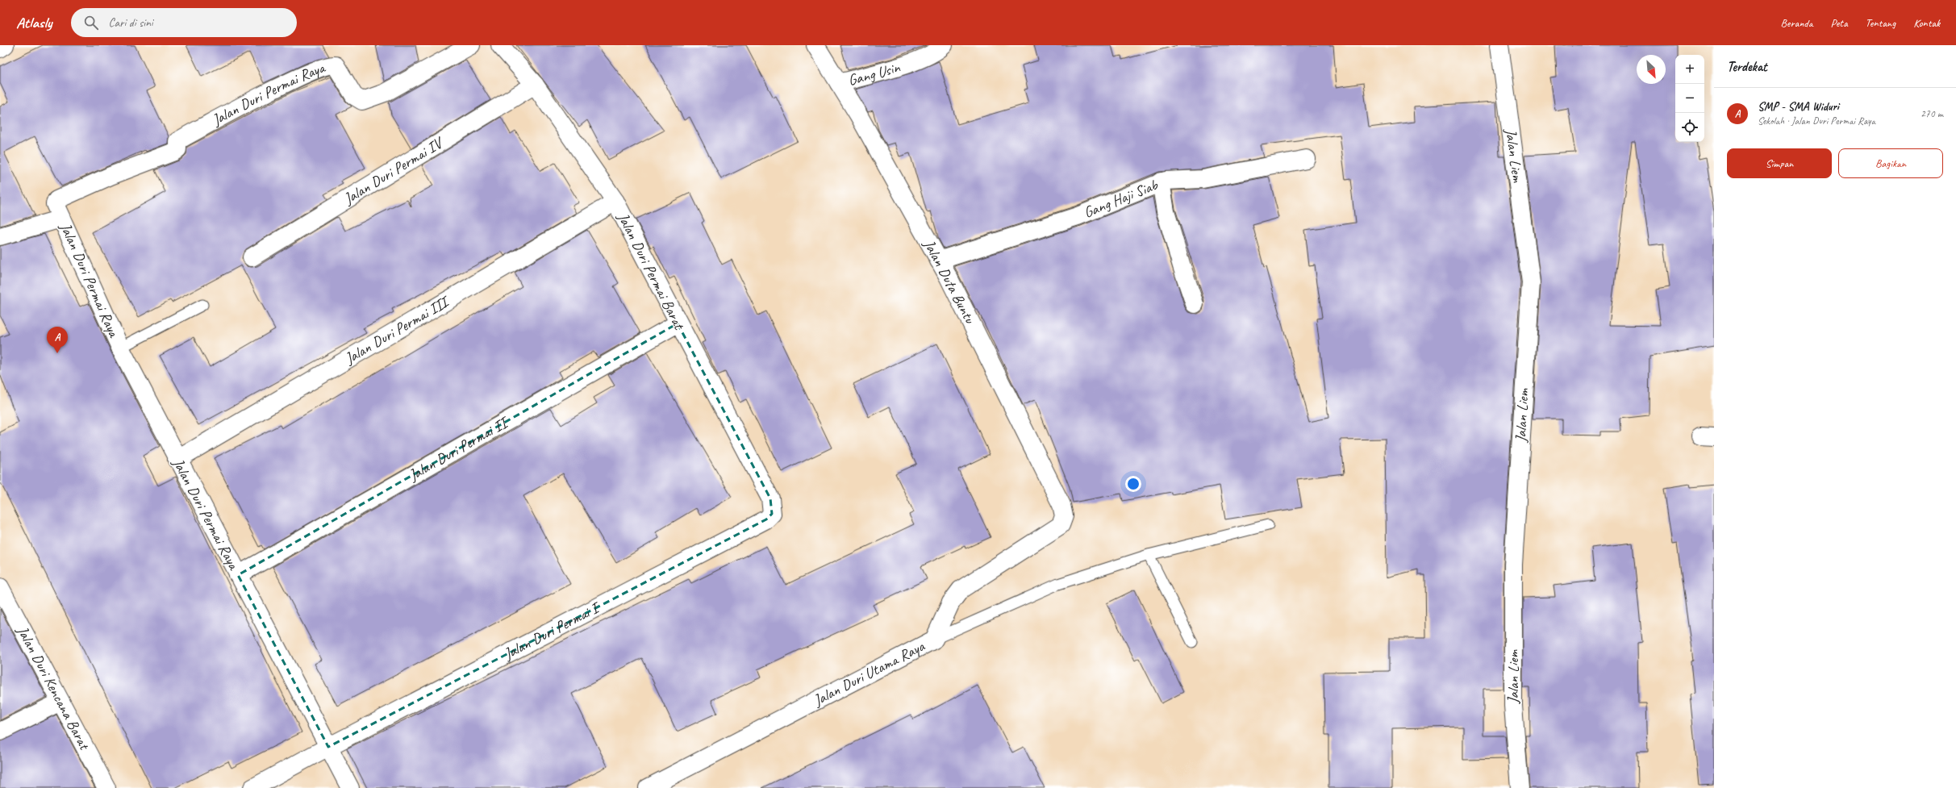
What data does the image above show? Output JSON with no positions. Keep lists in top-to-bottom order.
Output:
{
  "streets": {
    "street": [
      "Gang Usin",
      "Jalan Duri Permai Raya",
      "Jalan Liem",
      "Jalan Duri Permai IV",
      "Gang Haji Siab",
      "Jalan Duri Permai Barat",
      "Jalan Duta Buntu",
      "Jalan Duri Permai III",
      "Jalan Duri Permai II",
      "Jalan Duri Permai I",
      "Jalan Duri Utama Raya",
      "Jalan Duri Kencana Barat"
    ]
  },
  "crossings": [
    ["Gang Usin", "Jalan Duta Buntu"],
    ["Jalan Duri Permai Raya", "Jalan Duri Permai III"],
    ["Jalan Duri Permai Raya", "Jalan Duri Permai II"],
    ["Jalan Duri Permai Raya", "Jalan Duri Permai I"],
    ["Jalan Duri Permai IV", "Jalan Duri Permai Barat"],
    ["Gang Haji Siab", "Jalan Duta Buntu"],
    ["Jalan Duri Permai Barat", "Jalan Duri Permai III"],
    ["Jalan Duri Permai Barat", "Jalan Duri Permai II"],
    ["Jalan Duri Permai Barat", "Jalan Duri Permai I"],
    ["Jalan Duta Buntu", "Jalan Duri Utama Raya"]
  ],
  "north": "bottom right",
  "page": {
    "header": "Atlasly",
    "search": "Cari di sini",
    "nav": [
      "Beranda",
      "Peta",
      "Tentang",
      "Kontak"
    ],
    "heading": "Terdekat",
    "map_buttons": ["+", "−"],
    "list": [
      {
        "mark": "A",
        "name": "SMP - SMA Widuri",
        "note": "Sekolah · Jalan Duri Permai Raya",
        "value": "270 m"
      }
    ],
    "buttons": ["Simpan", "Bagikan"],
    "pins": "A"
  }
}
